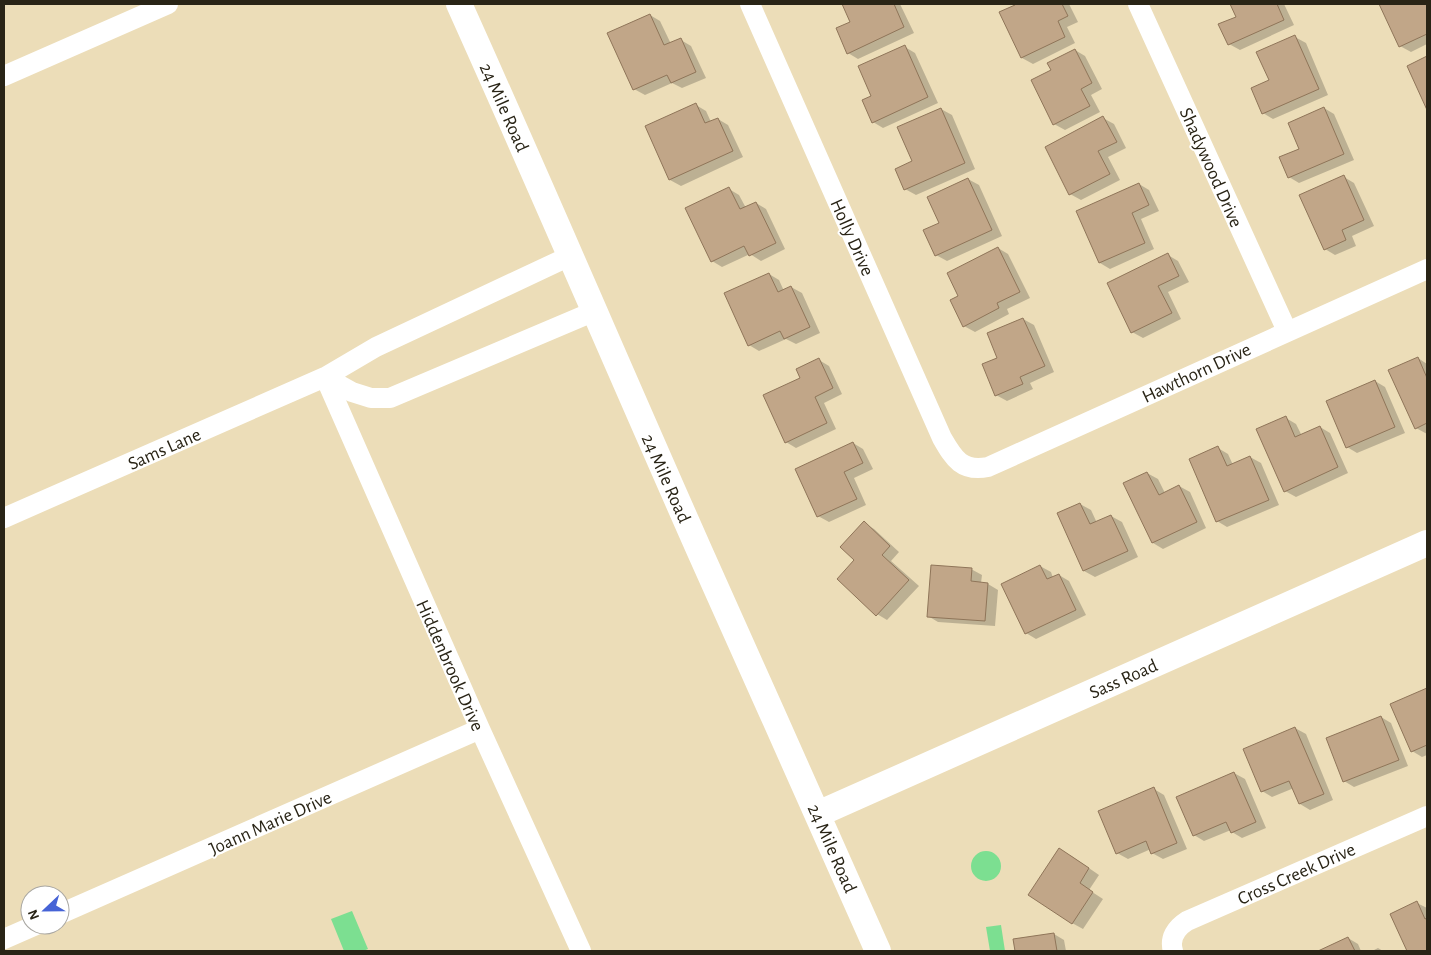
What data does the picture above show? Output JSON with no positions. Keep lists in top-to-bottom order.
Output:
{
  "streets": {
    "street": [
      "24 Mile Road",
      "Shadywood Drive",
      "Holly Drive",
      "Hawthorn Drive",
      "Sams Lane",
      "Hiddenbrook Drive",
      "Sass Road",
      "Joann Marie Drive",
      "Cross Creek Drive"
    ]
  },
  "crossings": [
    ["24 Mile Road", "Sams Lane"],
    ["24 Mile Road", "Sass Road"],
    ["Shadywood Drive", "Hawthorn Drive"],
    ["Holly Drive", "Hawthorn Drive"],
    ["Sams Lane", "Hiddenbrook Drive"],
    ["Hiddenbrook Drive", "Joann Marie Drive"]
  ],
  "north": "left"
}
